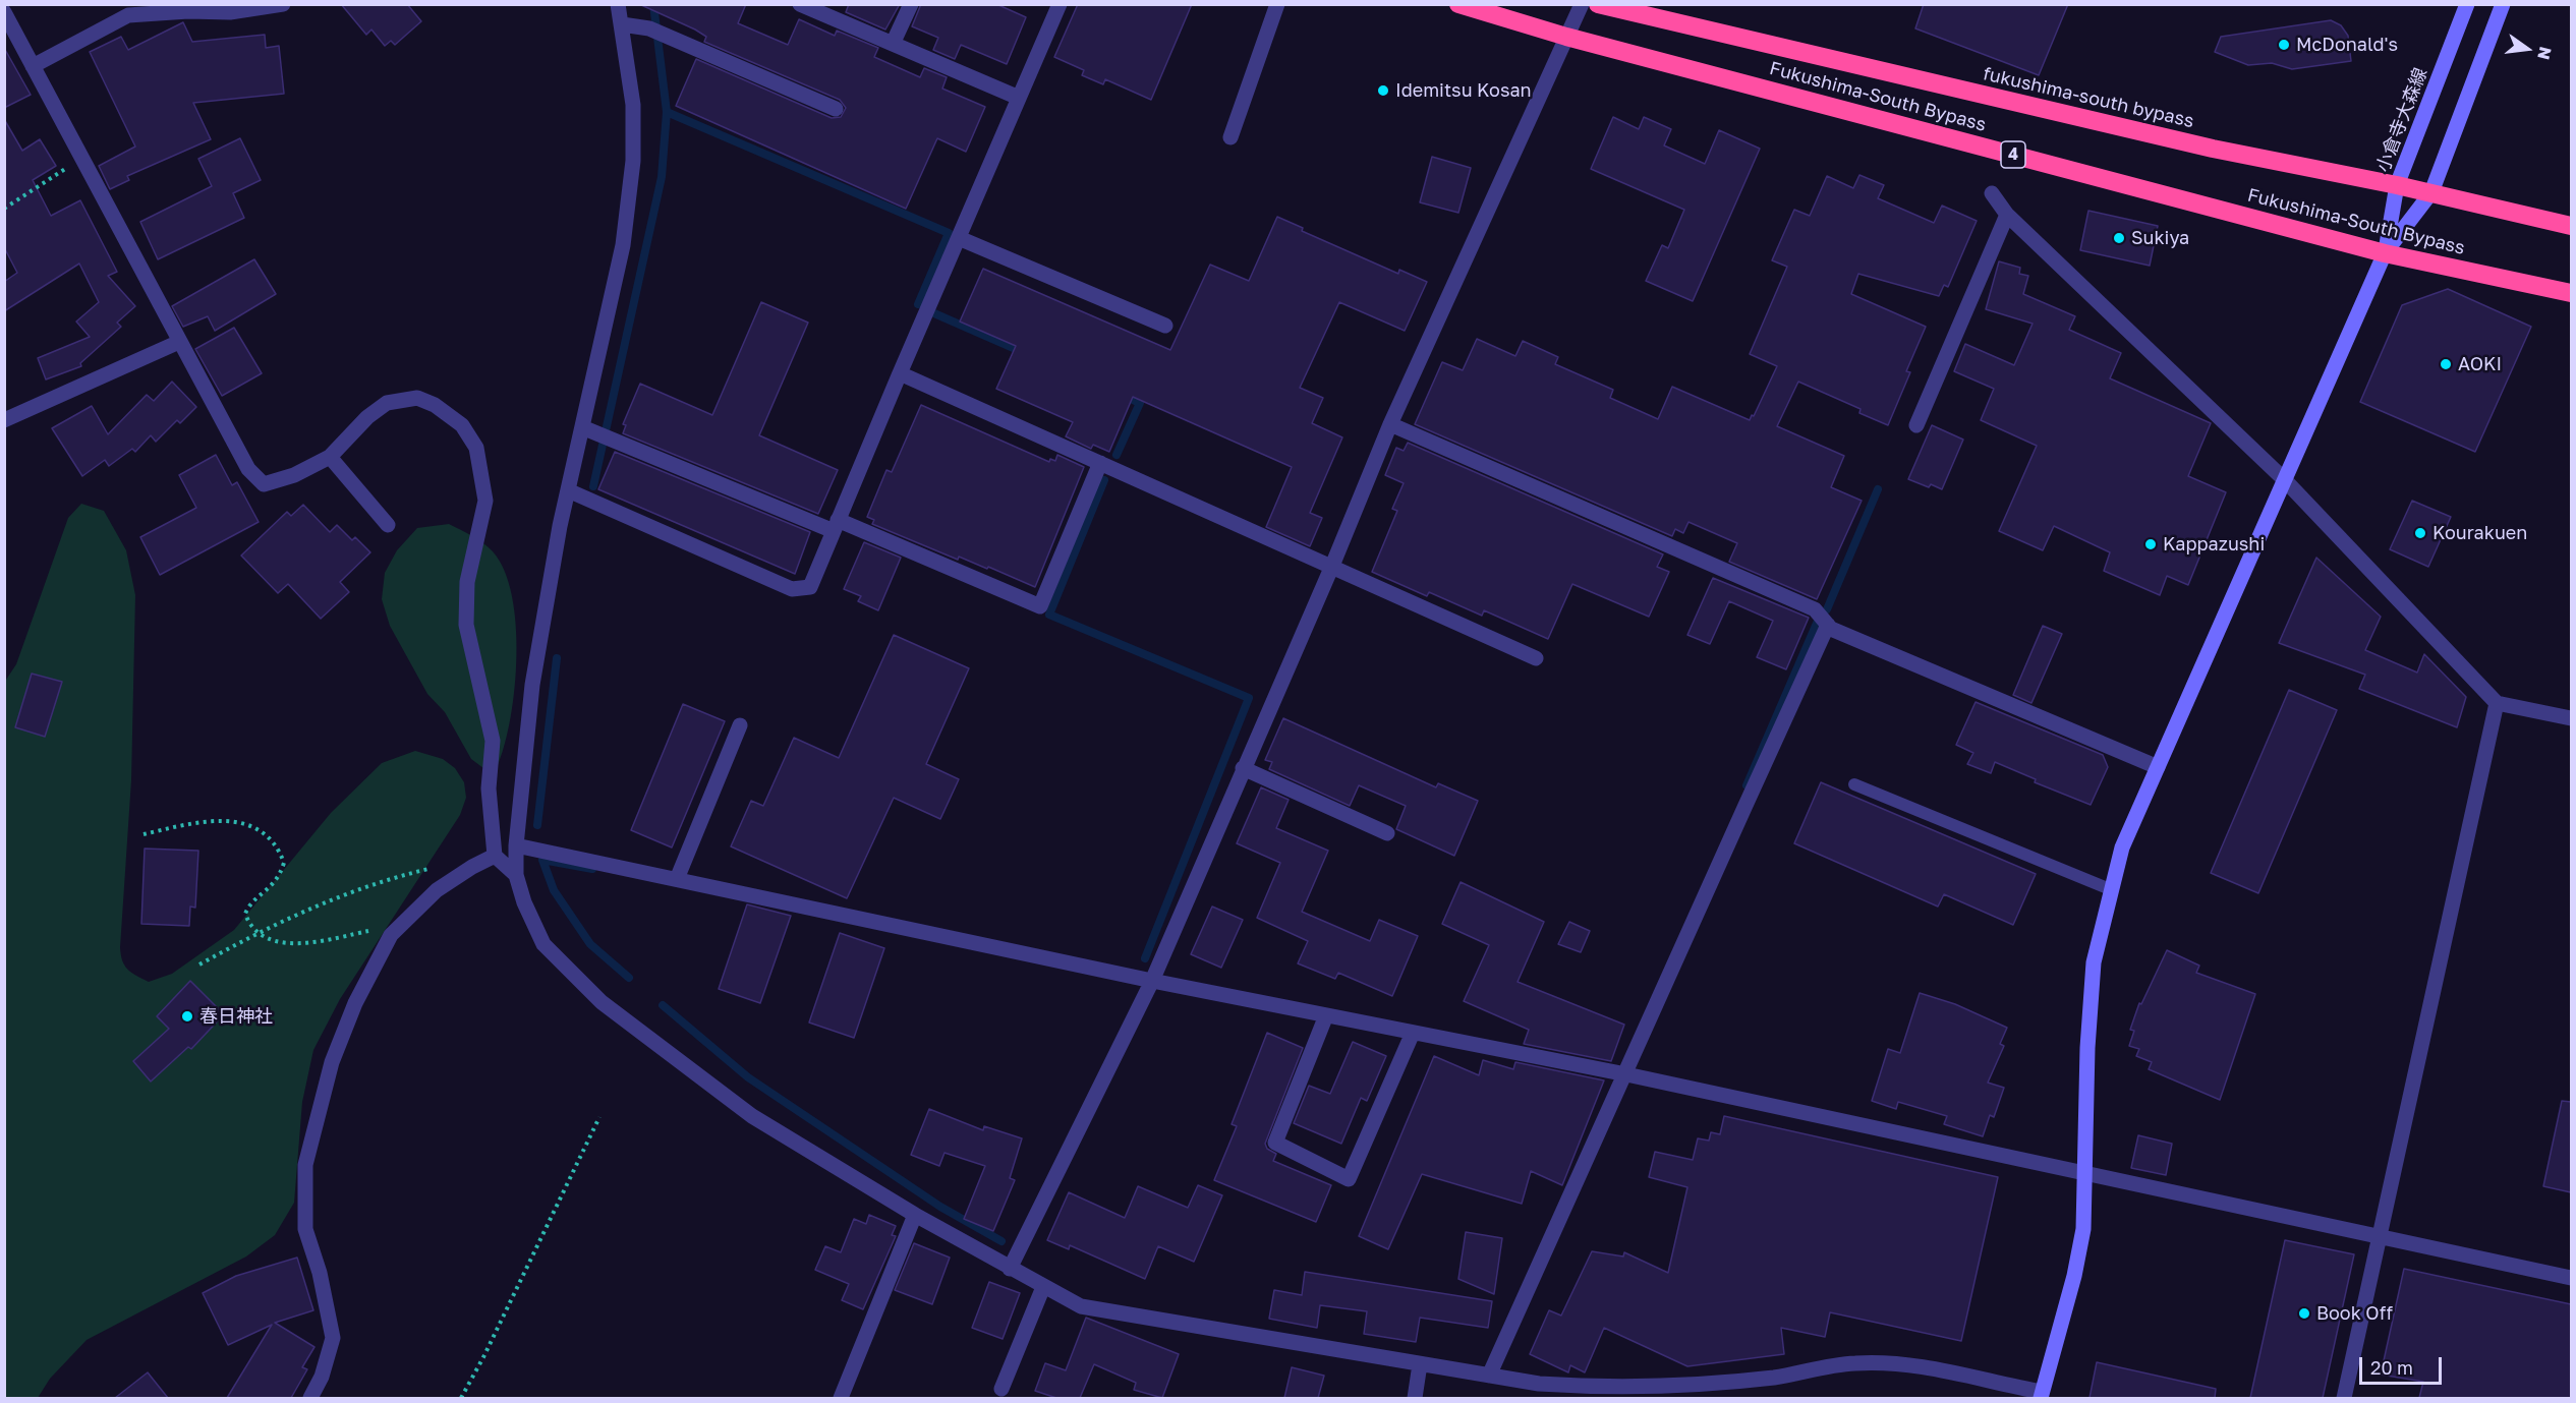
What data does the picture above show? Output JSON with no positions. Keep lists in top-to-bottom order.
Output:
{
  "streets": {
    "highway": ["Fukushima-South Bypass", "fukushima-south bypass", "4"],
    "street": ["小倉寺大森線"]
  },
  "crossings": [
    ["Fukushima-South Bypass", "小倉寺大森線"],
    ["fukushima-south bypass", "小倉寺大森線"]
  ],
  "places": [
    "McDonald's",
    "Idemitsu Kosan",
    "Sukiya",
    "AOKI",
    "Kourakuen",
    "Kappazushi",
    "春日神社",
    "Book Off"
  ],
  "scale_bar": "20 m",
  "north": "right"
}
